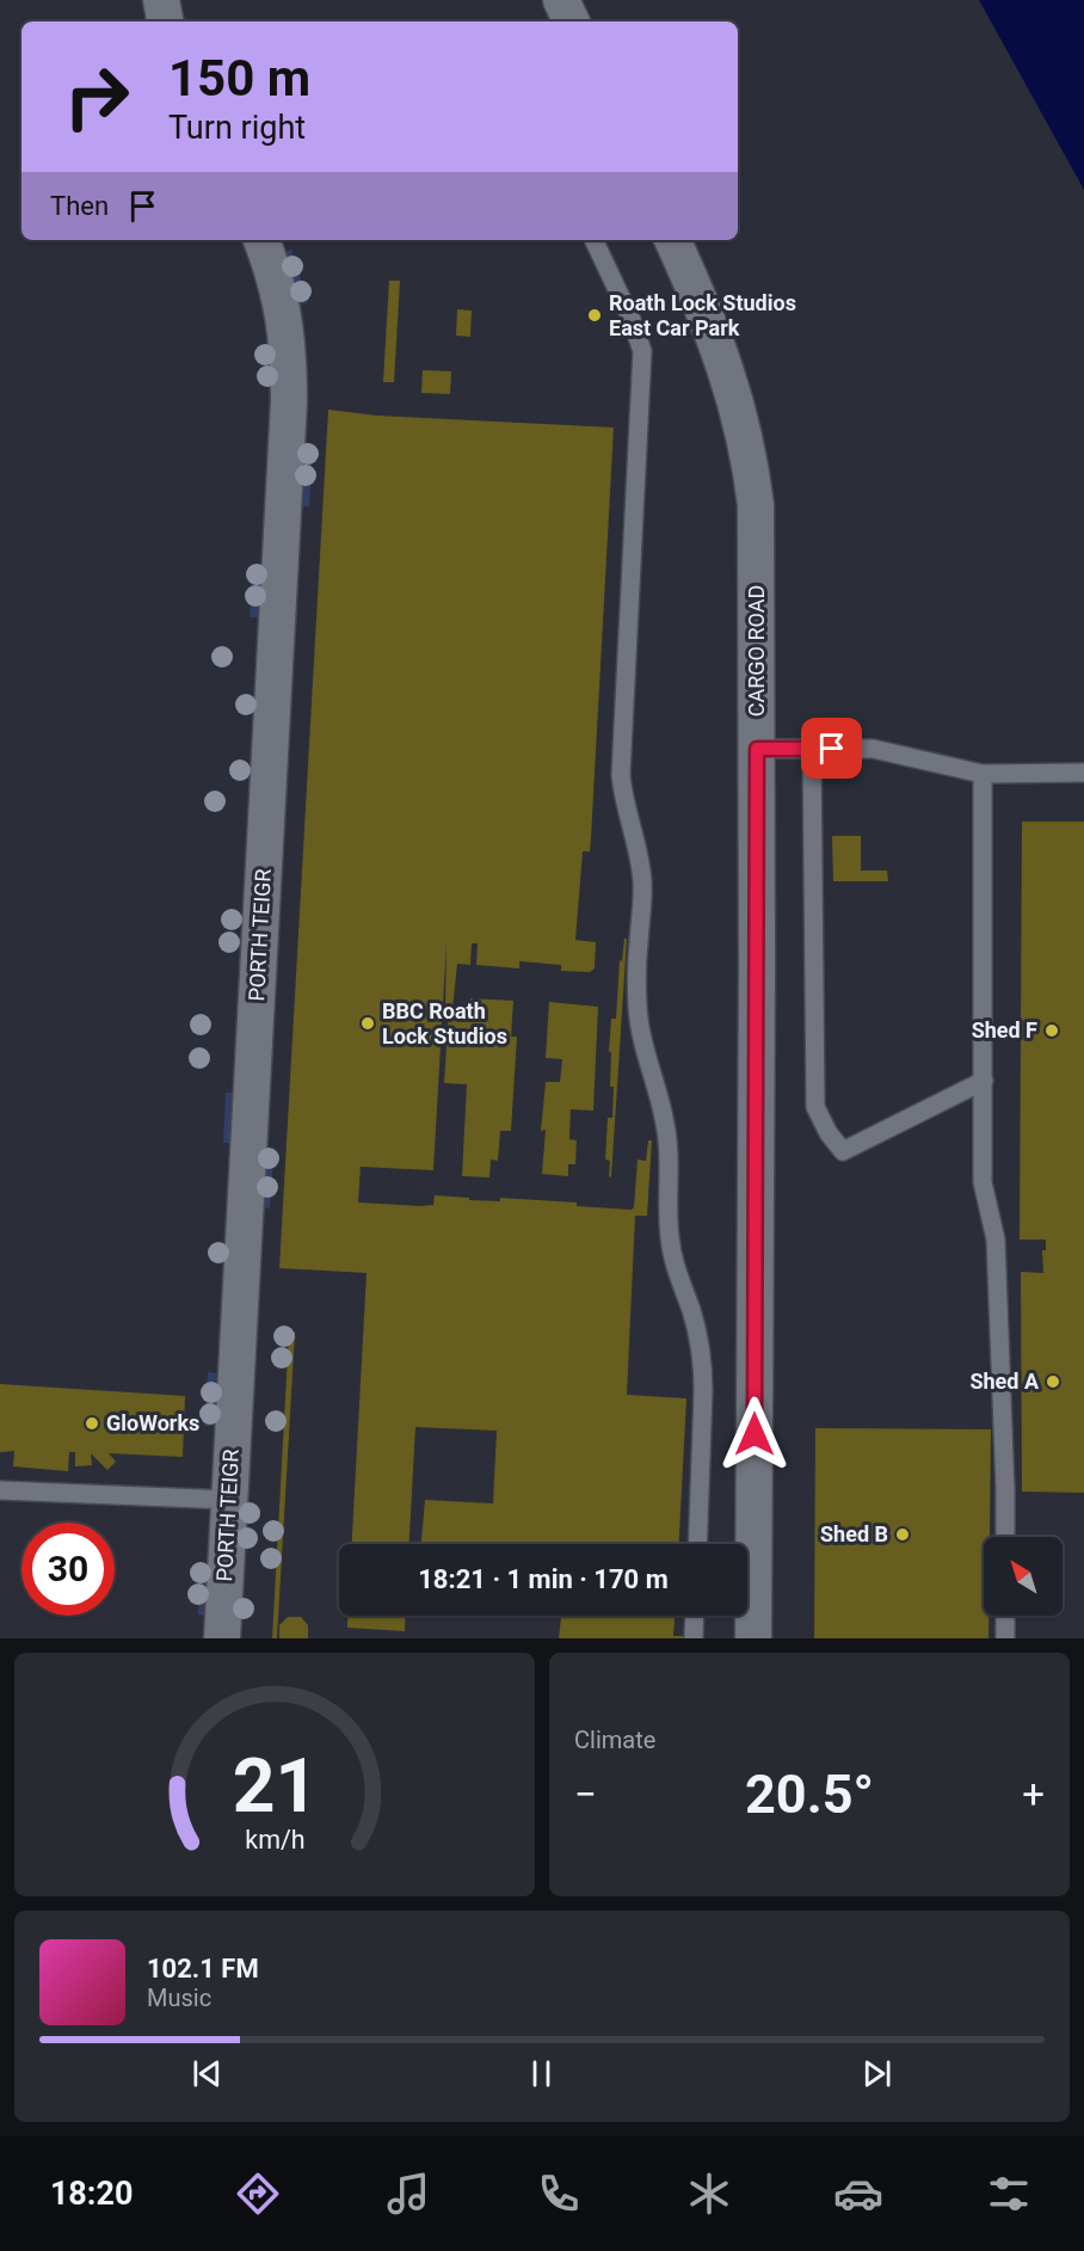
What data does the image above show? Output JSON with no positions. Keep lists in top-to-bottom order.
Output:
{
  "streets": {
    "street": ["CARGO ROAD", "PORTH TEIGR"]
  },
  "places": [
    "Roath Lock Studios East Car Park",
    "BBC Roath Lock Studios",
    "Shed F",
    "Shed A",
    "GloWorks",
    "Shed B"
  ],
  "north": "top left",
  "page": {
    "turn": ["150 m", "Turn right"],
    "then": "Then",
    "limit": "30",
    "trip": "18:21 · 1 min · 170 m",
    "tile": "Climate",
    "heat": ["−", "20.5°", "+"],
    "song": ["102.1 FM", "Music"],
    "tabs": "18:20",
    "gauge": ["21", "km/h"]
  }
}
